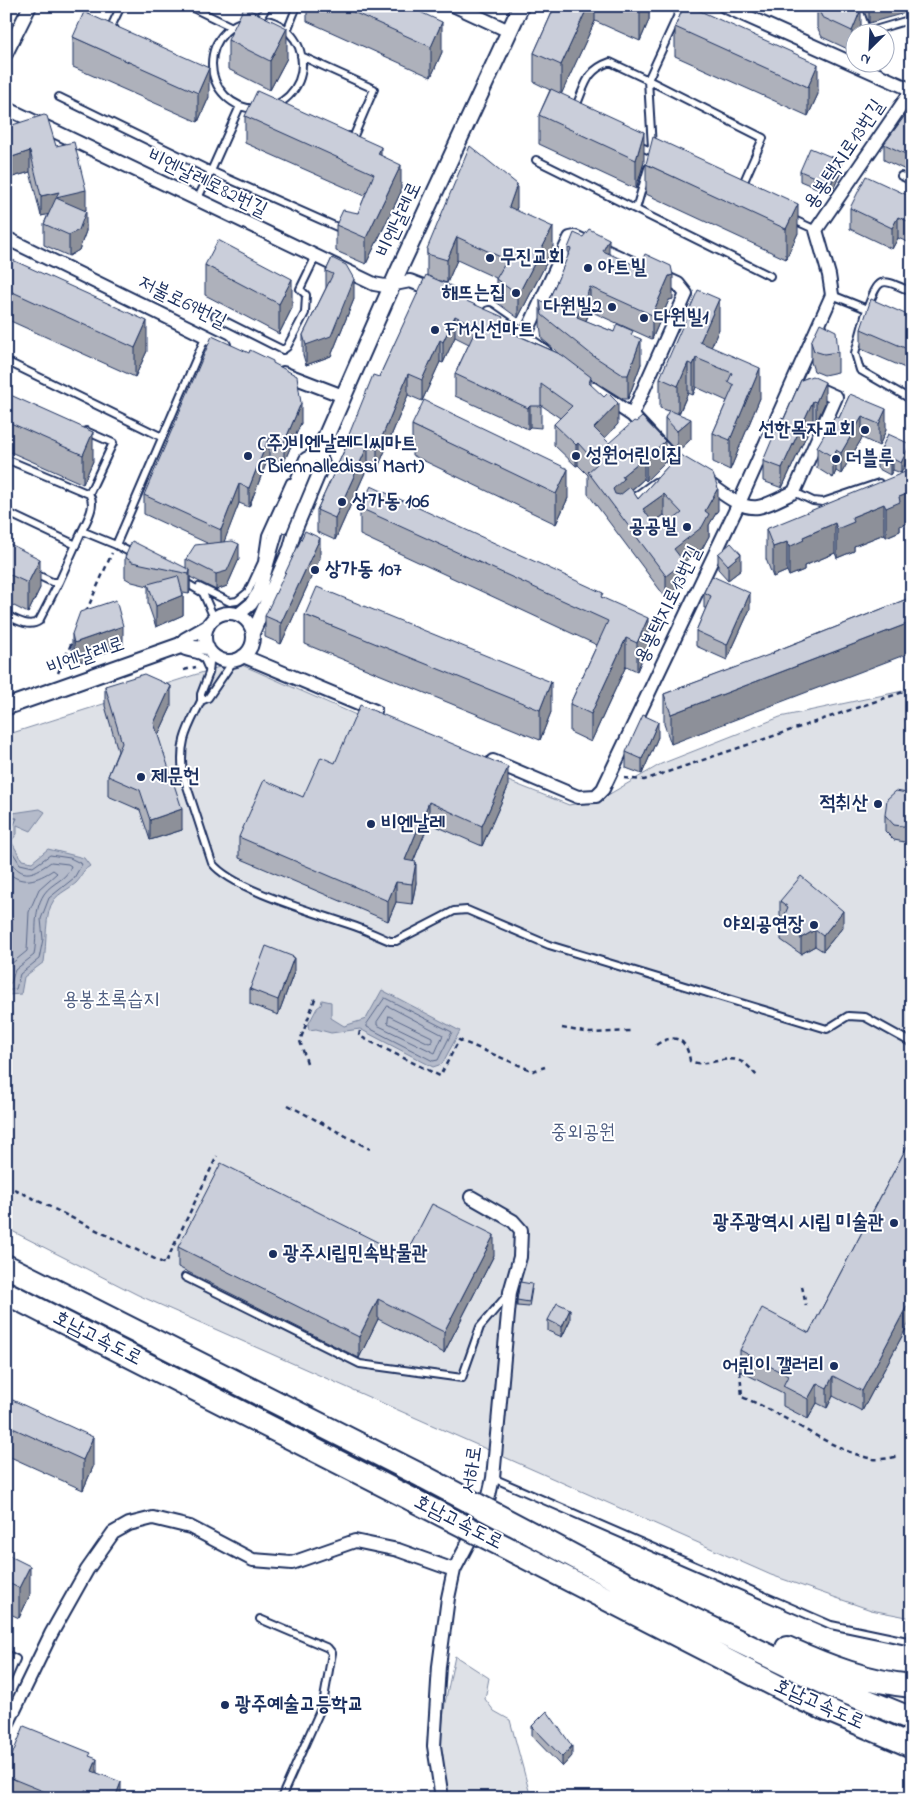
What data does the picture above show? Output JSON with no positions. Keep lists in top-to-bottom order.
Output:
{
  "streets": {
    "highway": ["호남고속도로"],
    "street": [
      "용봉택지로13번길",
      "비엔날레로82번길",
      "비엔날레로",
      "저불로69번길",
      "서하로"
    ]
  },
  "crossings": [
    ["비엔날레로82번길", "비엔날레로"]
  ],
  "parks": ["용봉초록습지", "중외공원"],
  "places": [
    "무진교회",
    "아트빌",
    "해뜨는집",
    "다원빌2",
    "다원빌1",
    "FM신선마트",
    "선한목자교회",
    "(주)비엔날레디씨마트 (Biennalledissi Mart)",
    "성원어린이집",
    "더블루",
    "상가동 106",
    "공공빌",
    "상가동 107",
    "제문헌",
    "적취산",
    "비엔날레",
    "야외공연장",
    "광주광역시 시립 미술관",
    "광주시립민속박물관",
    "어린이 갤러리",
    "광주예술고등학교"
  ],
  "north": "bottom left"
}
